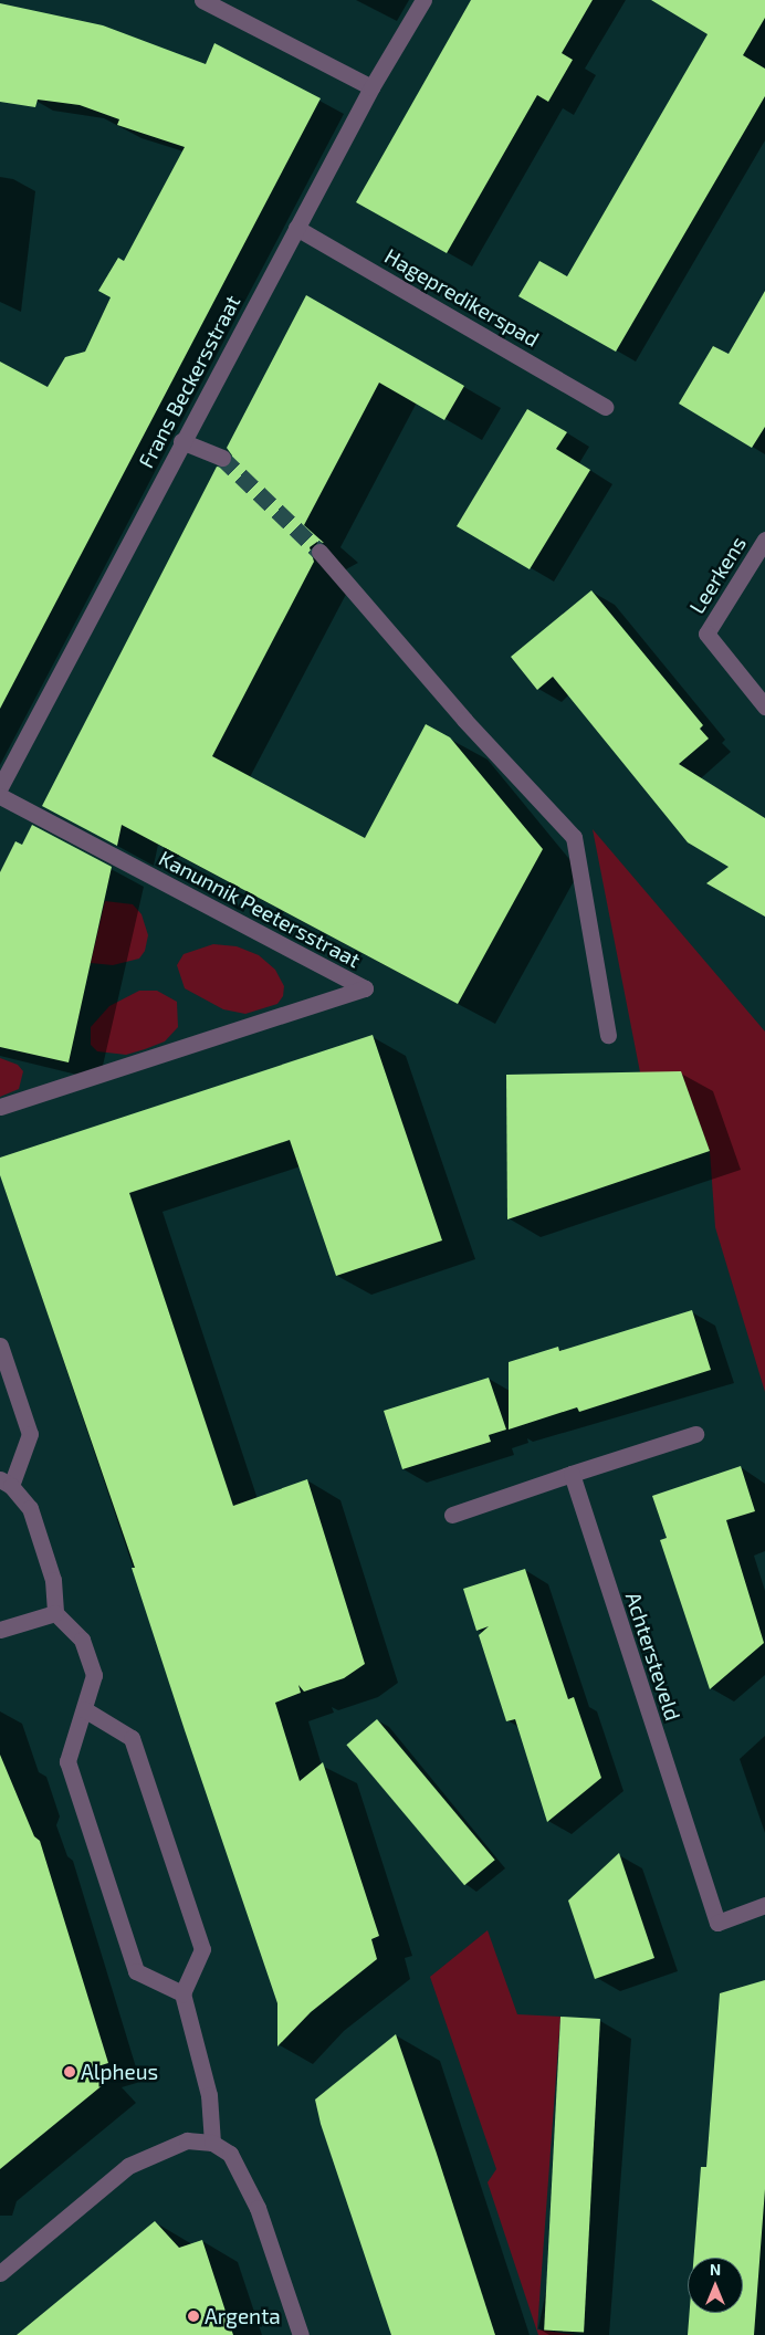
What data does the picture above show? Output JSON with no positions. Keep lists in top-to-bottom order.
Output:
{
  "streets": {
    "street": [
      "Hagepredikerspad",
      "Frans Beckersstraat",
      "Leerkens",
      "Kanunnik Peetersstraat",
      "Achtersteveld"
    ]
  },
  "crossings": [
    ["Hagepredikerspad", "Frans Beckersstraat"]
  ],
  "places": ["Alpheus", "Argenta"],
  "north": "top"
}
